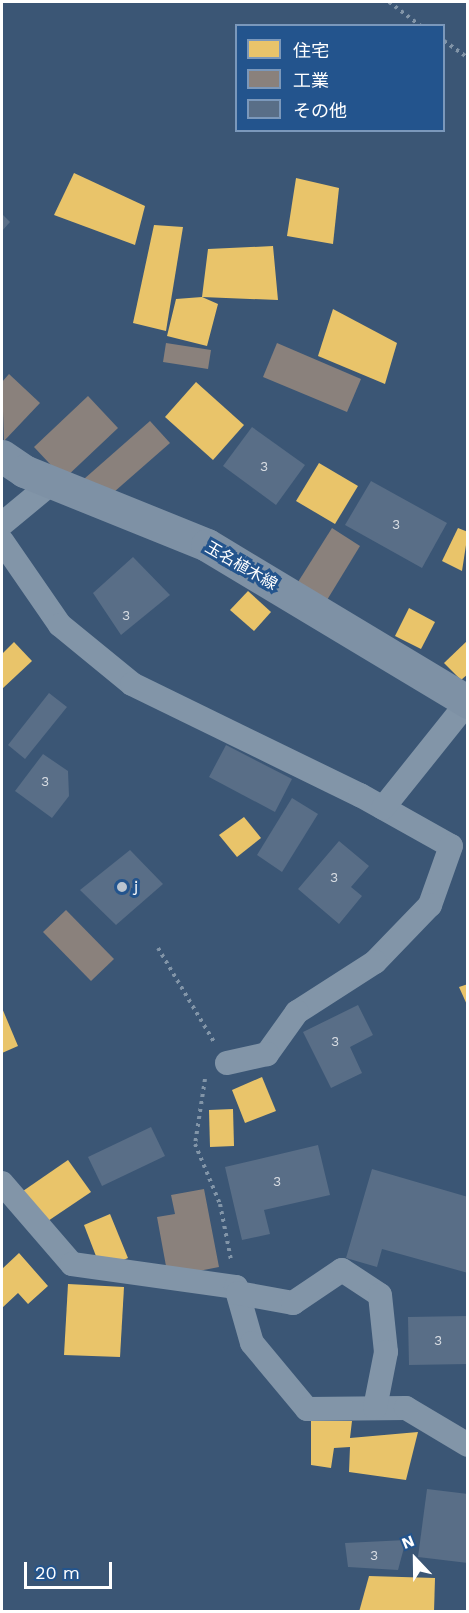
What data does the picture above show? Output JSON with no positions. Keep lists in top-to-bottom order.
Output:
{
  "streets": {
    "main road": ["玉名植木線"]
  },
  "places": ["j"],
  "house_numbers": [
    "3",
    "3",
    "3",
    "3",
    "3",
    "3",
    "3",
    "3",
    "3"
  ],
  "legend": ["住宅", "工業", "その他"],
  "scale_bar": "20 m",
  "north": "top"
}
